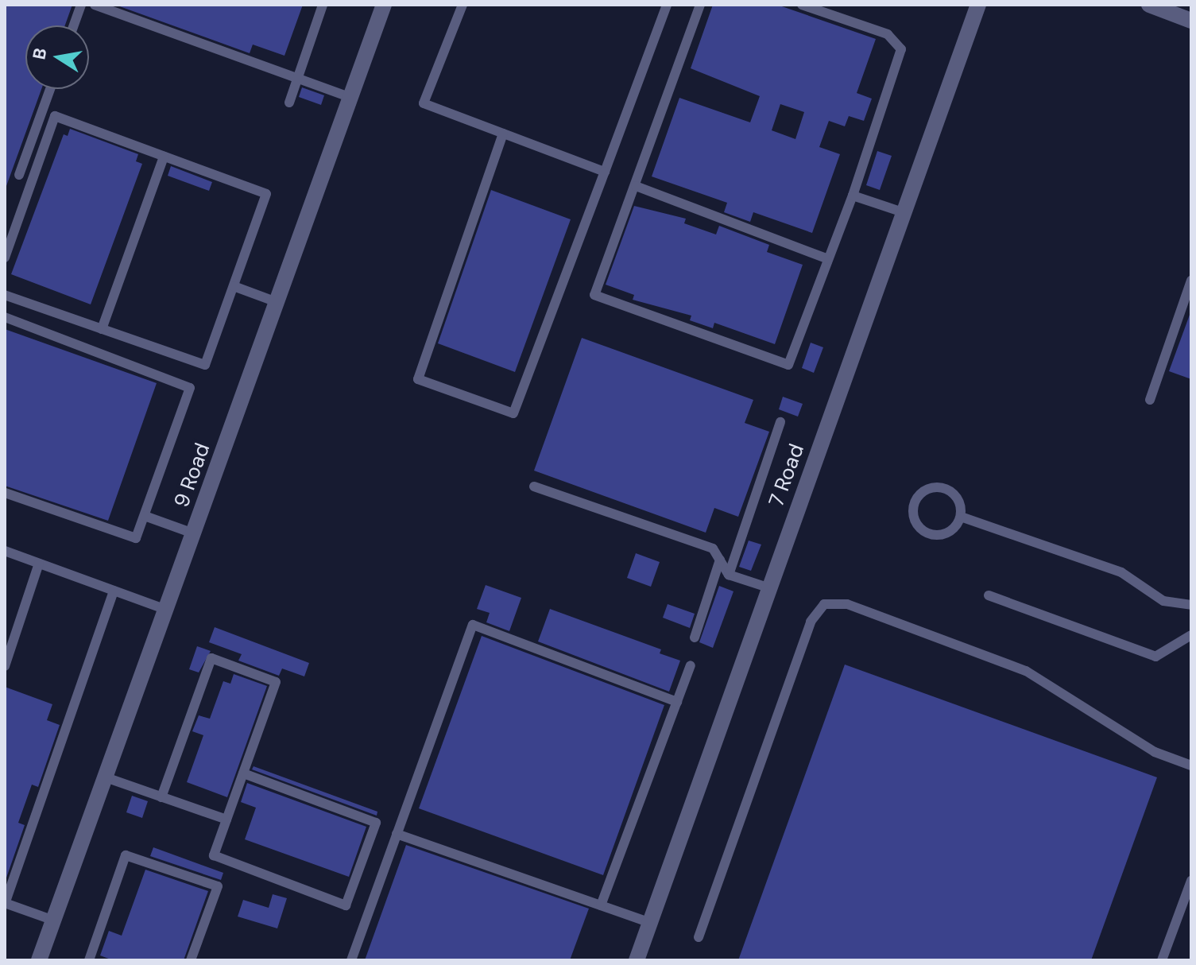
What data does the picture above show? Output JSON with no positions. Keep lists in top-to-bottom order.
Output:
{
  "streets": {
    "street": ["9 Road", "7 Road"]
  },
  "north": "left"
}
